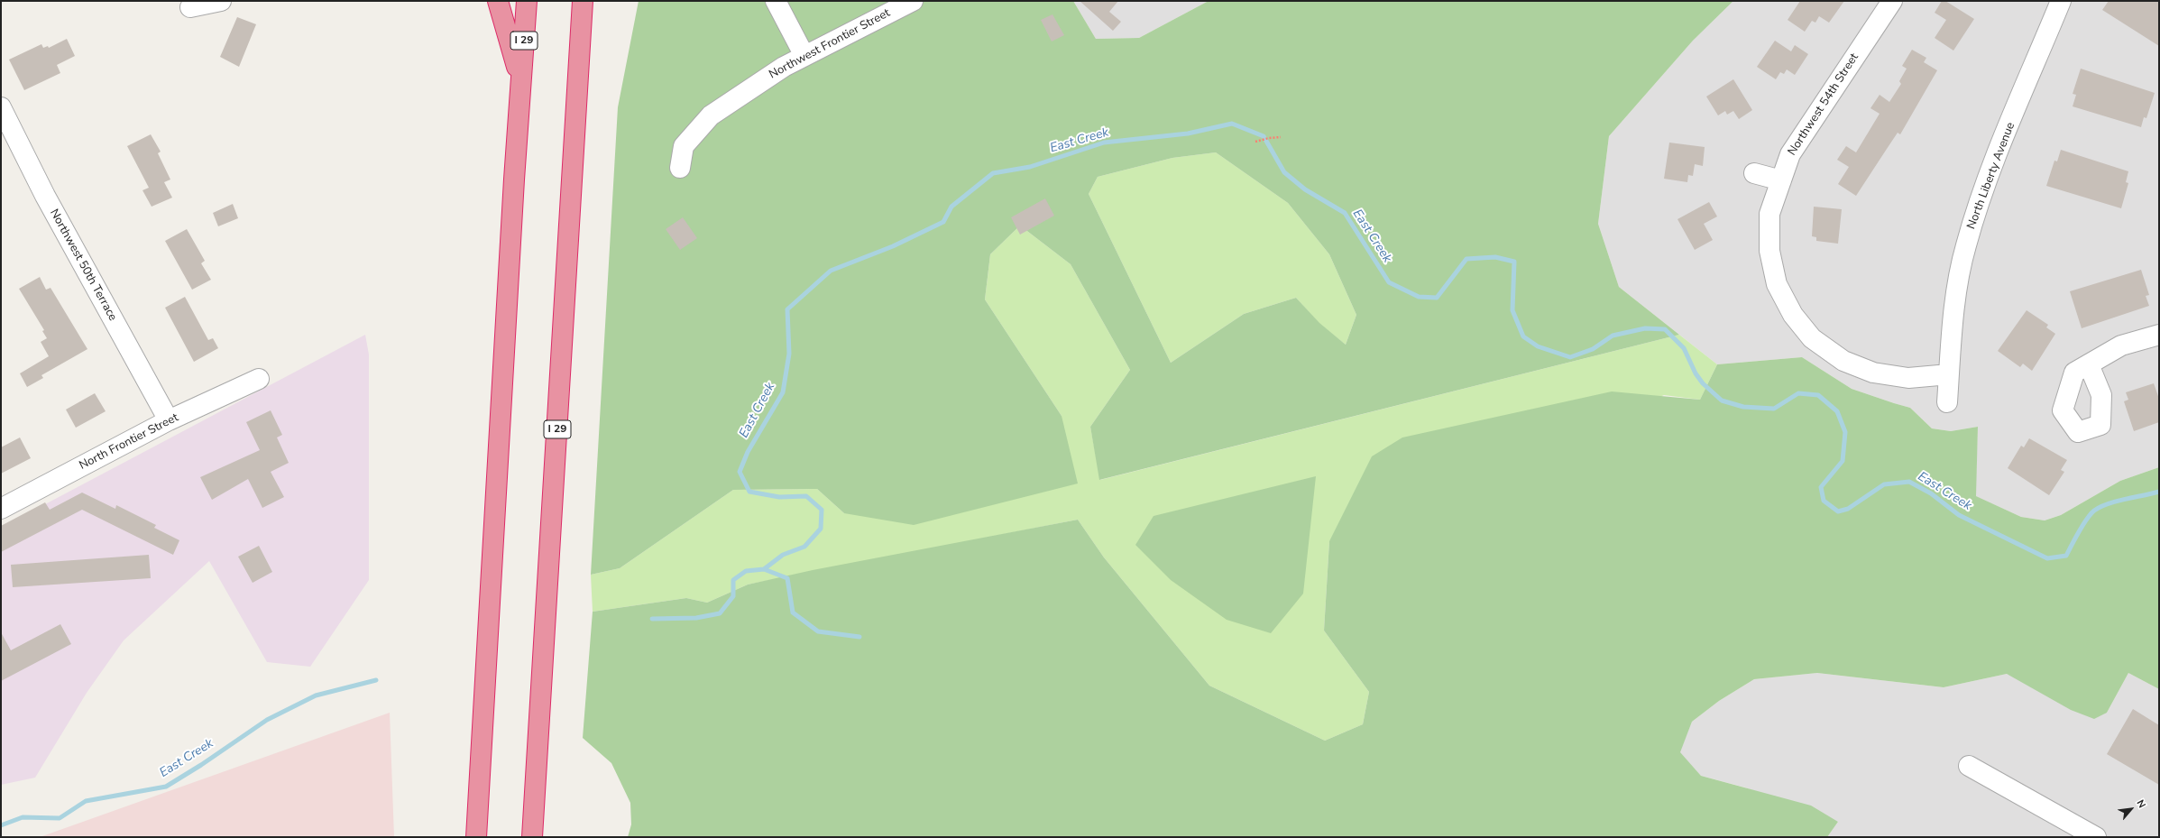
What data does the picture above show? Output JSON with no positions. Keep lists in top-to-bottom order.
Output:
{
  "streets": {
    "highway": ["I 29"],
    "street": [
      "Northwest Frontier Street",
      "Northwest 54th Street",
      "North Liberty Avenue",
      "Northwest 50th Terrace",
      "North Frontier Street"
    ]
  },
  "crossings": [
    ["Northwest 54th Street", "North Liberty Avenue"],
    ["Northwest 50th Terrace", "North Frontier Street"]
  ],
  "water": ["East Creek"],
  "north": "top right"
}
